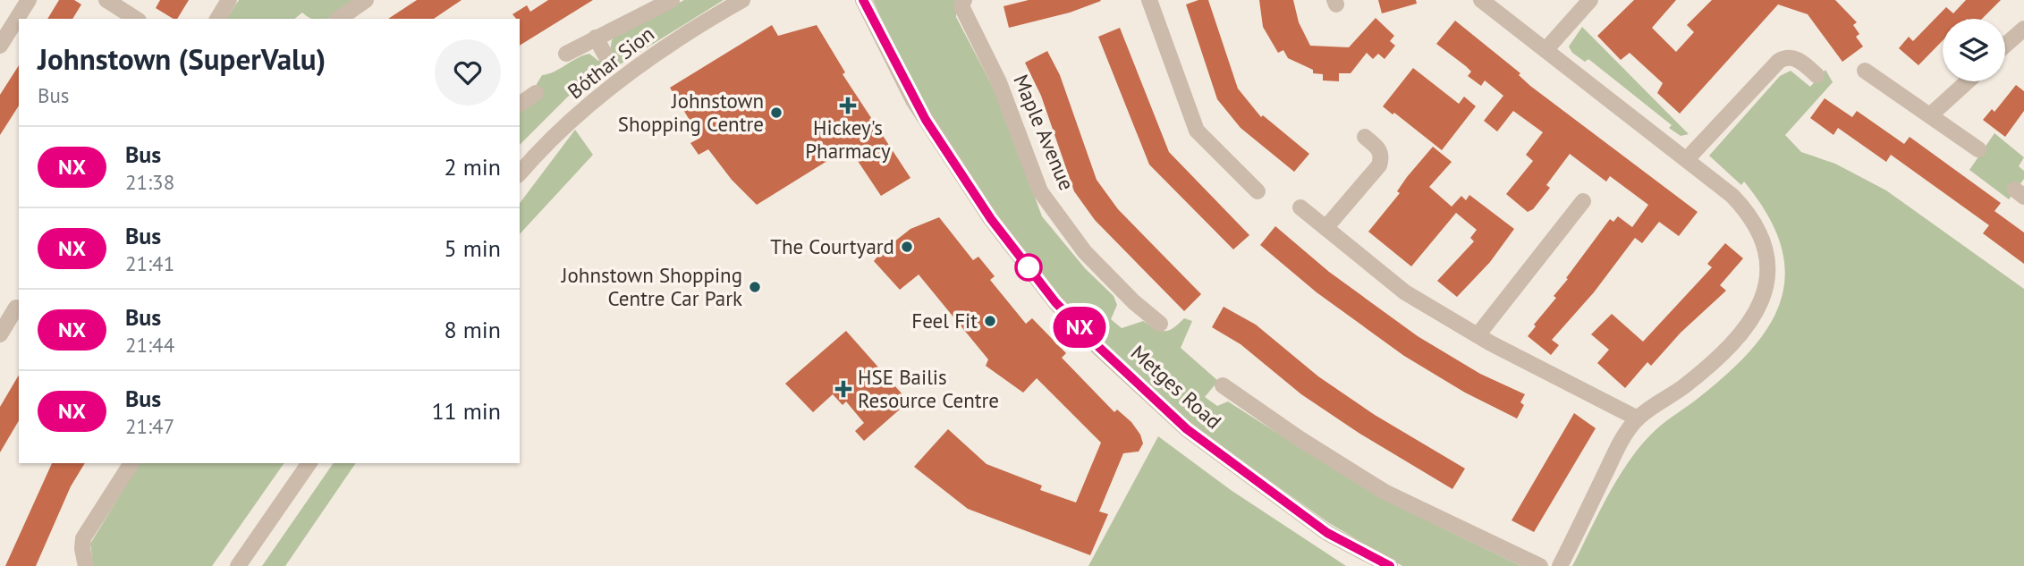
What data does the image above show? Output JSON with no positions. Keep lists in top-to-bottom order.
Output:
{
  "streets": {
    "street": ["Bóthar Sion", "Maple Avenue", "Metges Road"]
  },
  "places": {
    "health": ["Hickey's Pharmacy", "HSE Bailis Resource Centre"],
    "other": [
      "Johnstown Shopping Centre",
      "The Courtyard",
      "Johnstown Shopping Centre Car Park",
      "Feel Fit"
    ]
  },
  "lines": ["bus line NX"],
  "page": {
    "on_map": "NX",
    "heading": ["Johnstown (SuperValu)", "Bus"],
    "list": [
      {
        "mark": "NX",
        "name": "Bus",
        "note": "21:38",
        "value": "2 min"
      },
      {
        "mark": "NX",
        "name": "Bus",
        "note": "21:41",
        "value": "5 min"
      },
      {
        "mark": "NX",
        "name": "Bus",
        "note": "21:44",
        "value": "8 min"
      },
      {
        "mark": "NX",
        "name": "Bus",
        "note": "21:47",
        "value": "11 min"
      }
    ]
  }
}
